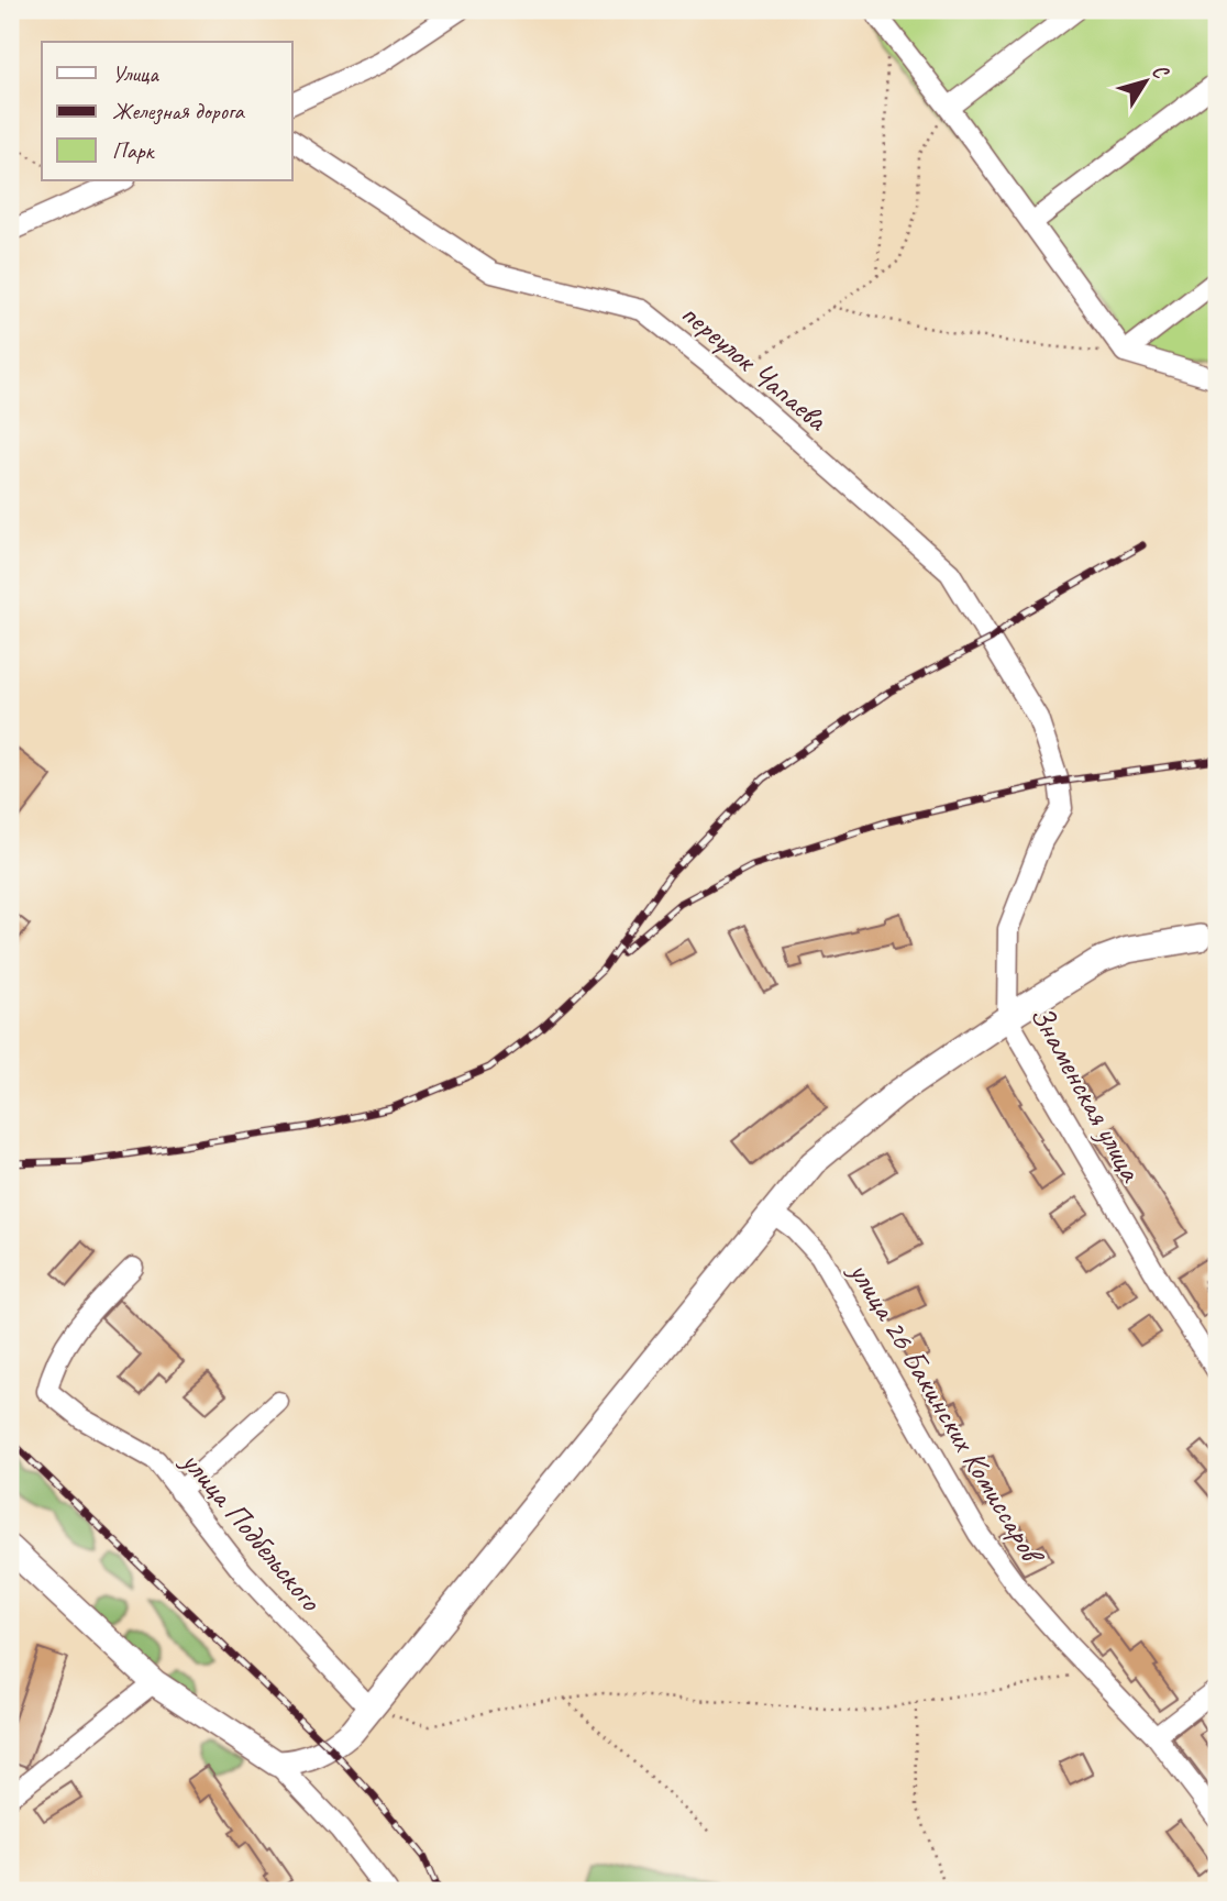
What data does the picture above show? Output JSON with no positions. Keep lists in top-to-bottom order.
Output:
{
  "streets": {
    "street": [
      "переулок Чапаева",
      "Знаменская улица",
      "улица 26 Бакинских Комиссаров",
      "улица Подбельского"
    ]
  },
  "crossings": [
    ["переулок Чапаева", "Знаменская улица"]
  ],
  "legend": ["Улица", "Железная дорога", "Парк"],
  "north": "top right"
}
